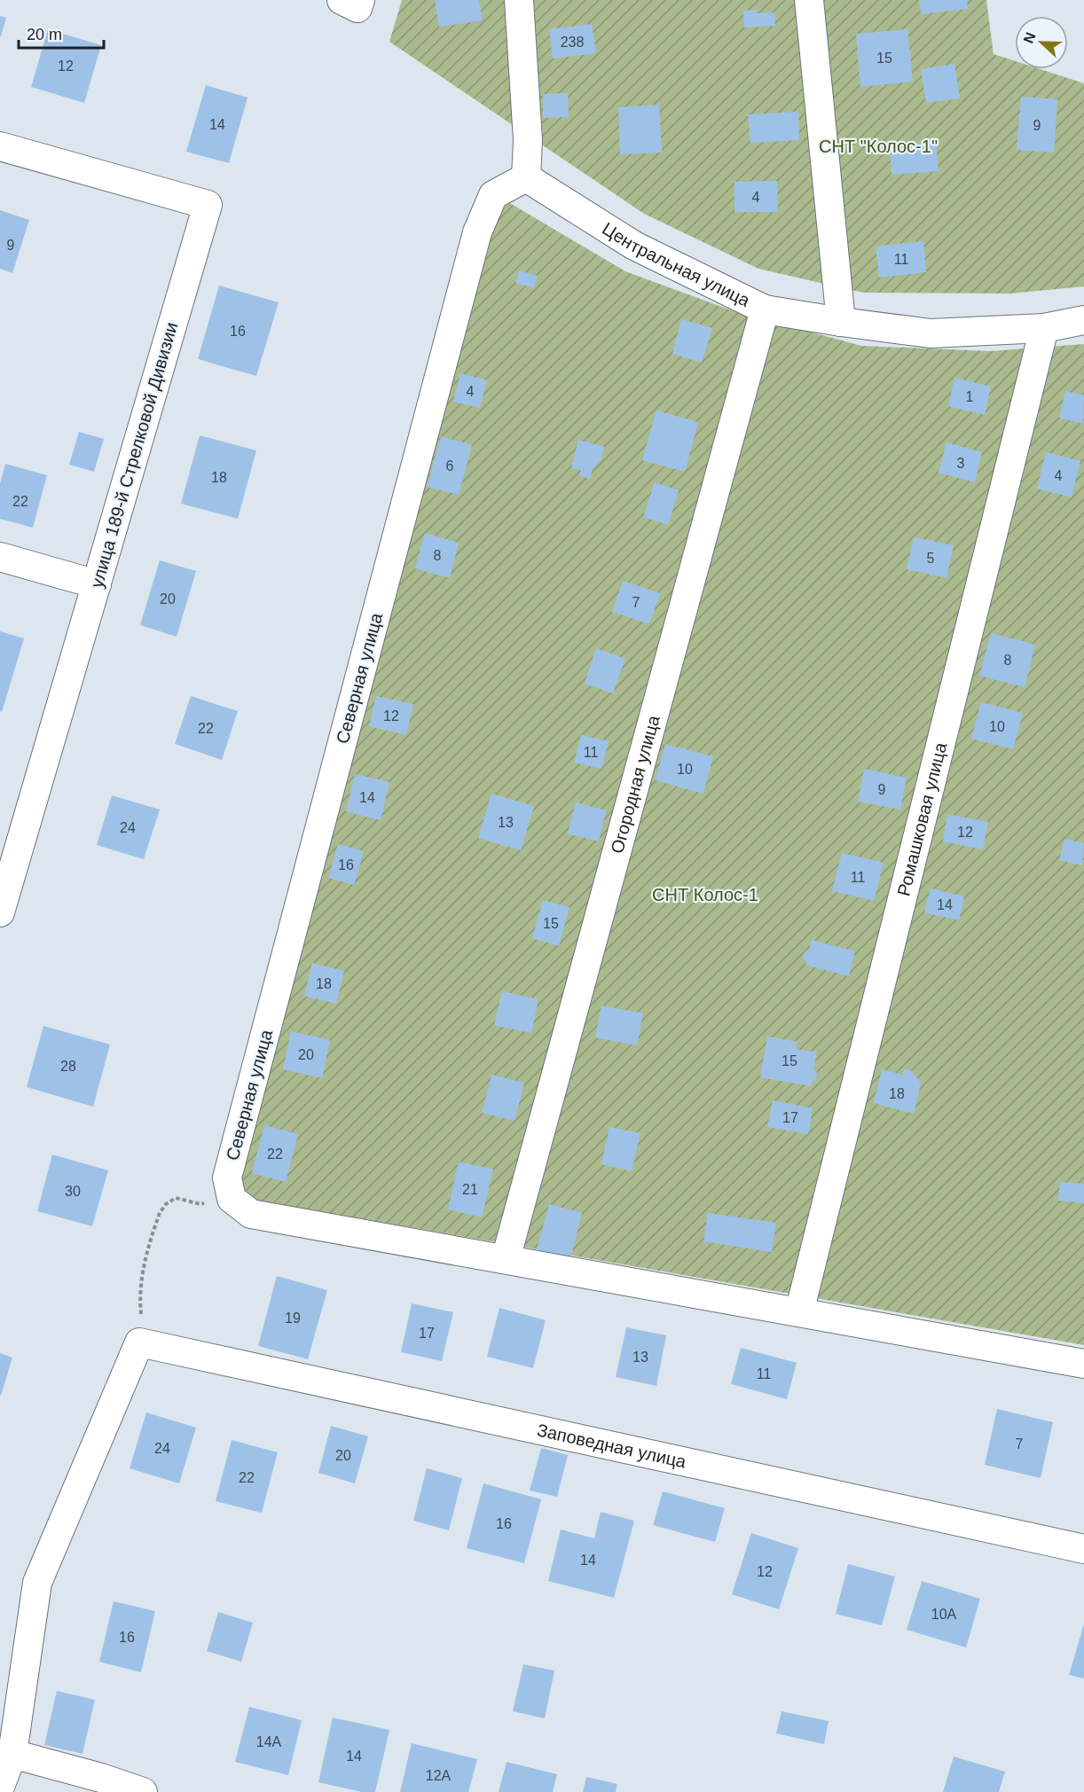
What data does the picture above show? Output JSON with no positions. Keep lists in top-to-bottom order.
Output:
{
  "streets": {
    "street": [
      "Центральная улица",
      "улица 189-й Стрелковой Дивизии",
      "Северная улица",
      "Огородная улица",
      "Ромашковая улица",
      "Заповедная улица"
    ]
  },
  "crossings": [
    ["Центральная улица", "Северная улица"],
    ["Центральная улица", "Огородная улица"],
    ["Центральная улица", "Ромашковая улица"]
  ],
  "parks": ["СНТ \"Колос-1\"", "СНТ Колос-1"],
  "house_numbers": [
    "238",
    "15",
    "12",
    "14",
    "9",
    "4",
    "9",
    "11",
    "16",
    "4",
    "1",
    "3",
    "6",
    "4",
    "18",
    "22",
    "8",
    "5",
    "20",
    "7",
    "8",
    "12",
    "10",
    "22",
    "11",
    "10",
    "9",
    "14",
    "13",
    "24",
    "12",
    "16",
    "11",
    "14",
    "15",
    "18",
    "20",
    "15",
    "28",
    "18",
    "17",
    "22",
    "21",
    "30",
    "19",
    "17",
    "13",
    "11",
    "7",
    "24",
    "20",
    "22",
    "16",
    "14",
    "12",
    "10А",
    "16",
    "14А",
    "14",
    "12А"
  ],
  "scale_bar": "20 m",
  "north": "left"
}
